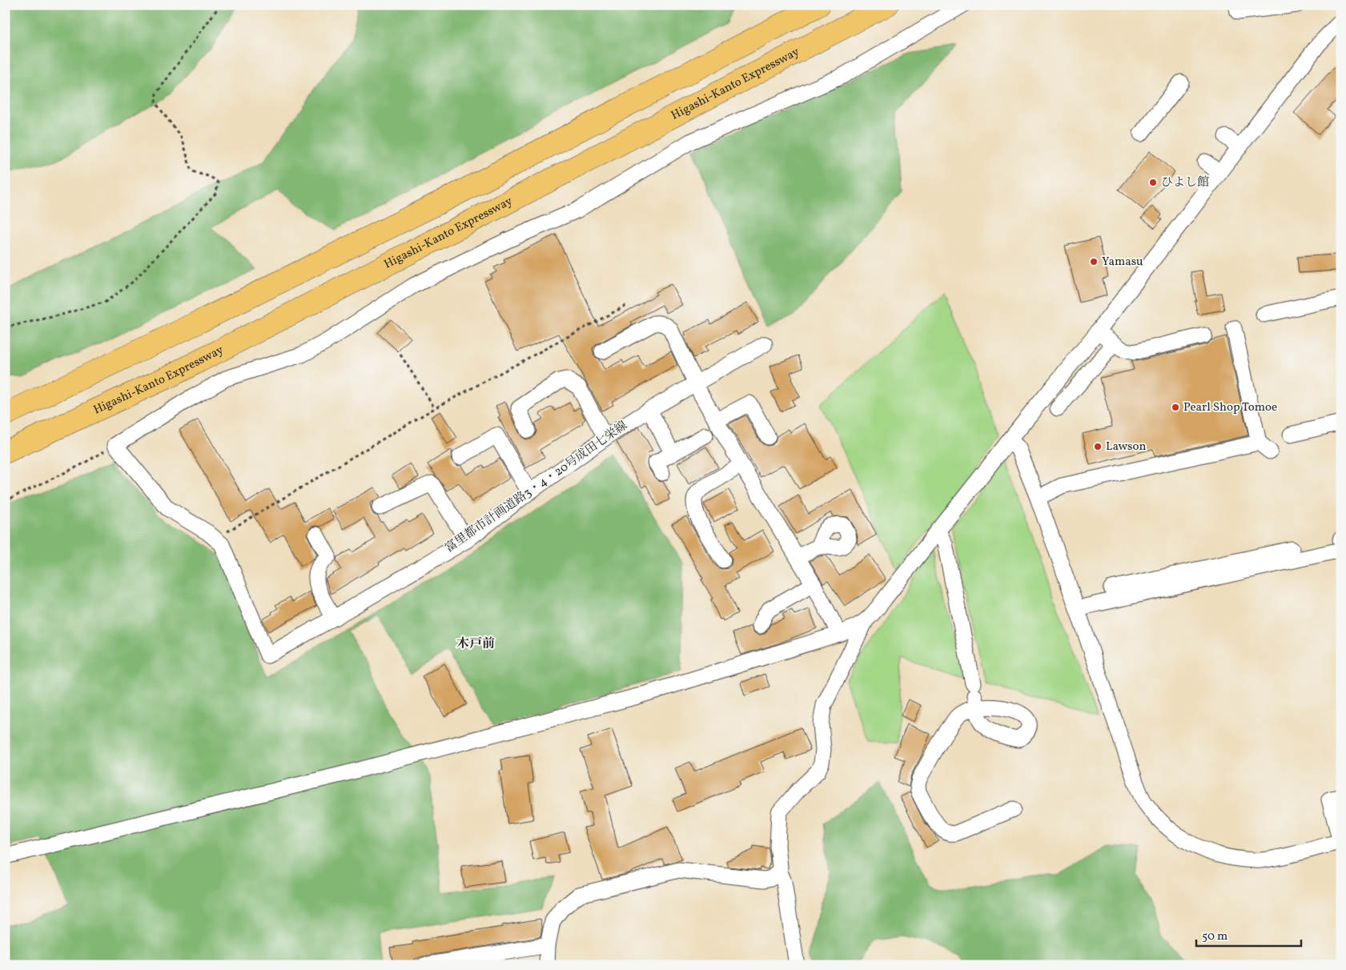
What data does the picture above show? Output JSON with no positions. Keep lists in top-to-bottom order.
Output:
{
  "streets": {
    "highway": ["Higashi-Kanto Expressway"],
    "street": ["富里都市計画道路3・4・20号成田七栄線"]
  },
  "districts": ["木戸前"],
  "places": [
    "ひよし館",
    "Yamasu",
    "Pearl Shop Tomoe",
    "Lawson"
  ],
  "scale_bar": "50 m"
}
